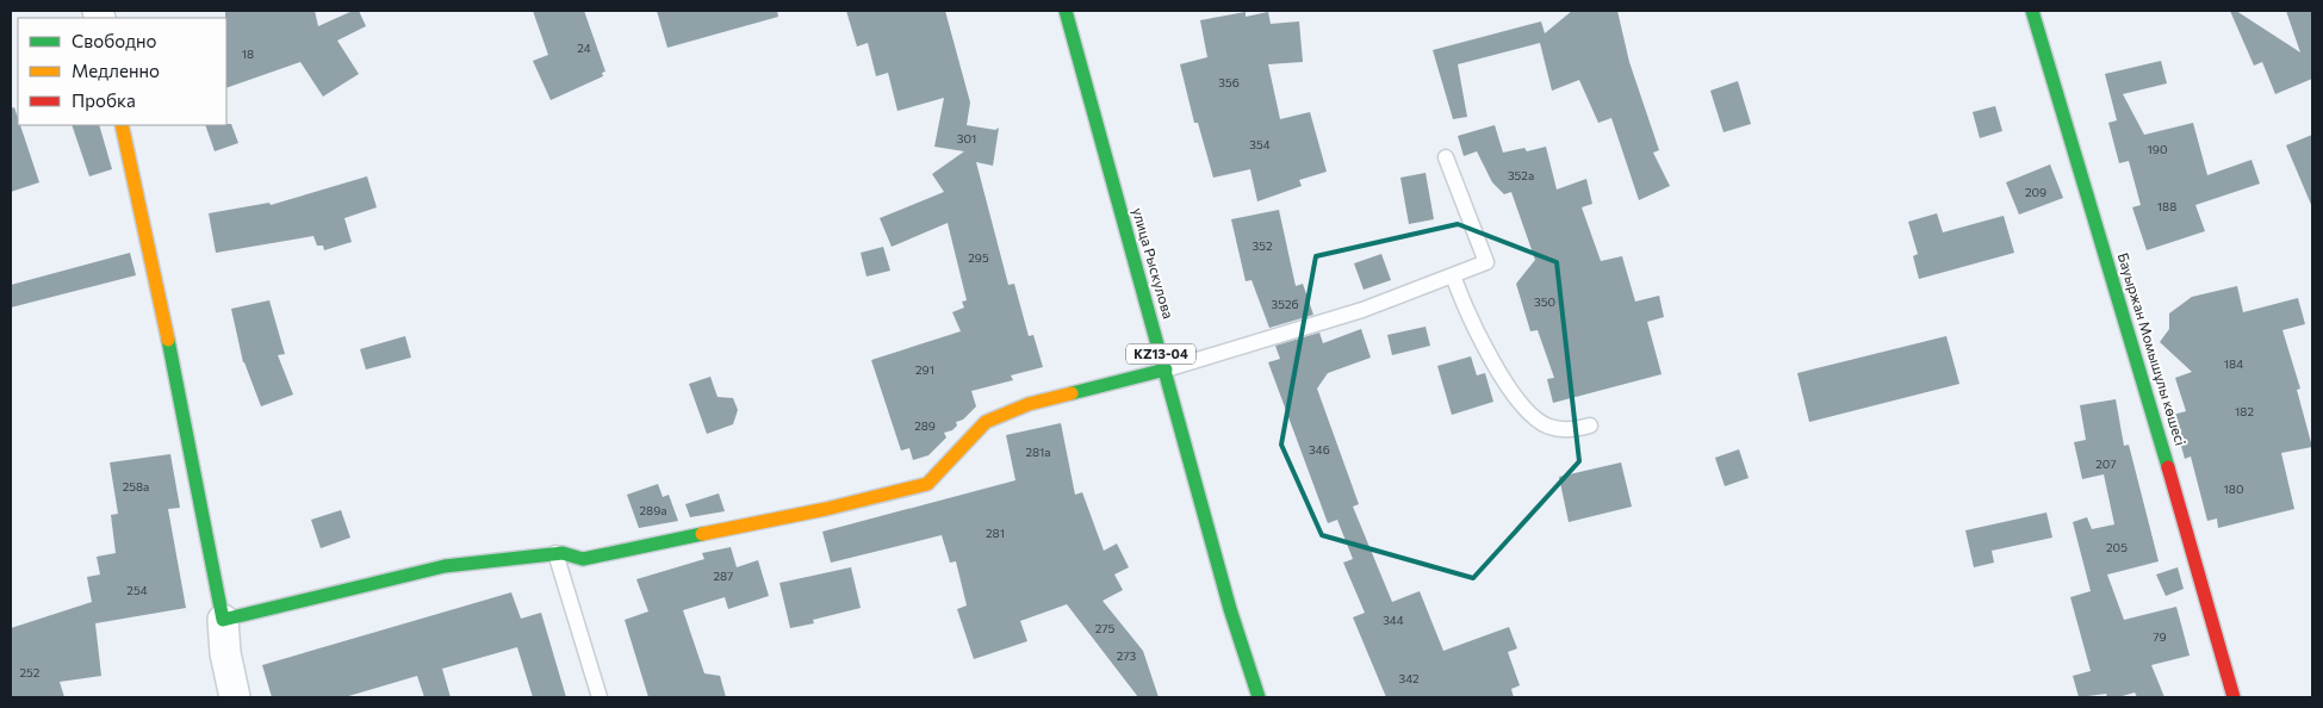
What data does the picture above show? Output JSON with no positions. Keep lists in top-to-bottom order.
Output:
{
  "streets": {
    "street": ["улица Рыскулова", "Бауыржан Момышұлы көшесі", "KZ13-04"]
  },
  "house_numbers": [
    "24",
    "18",
    "356",
    "301",
    "354",
    "190",
    "352а",
    "209",
    "188",
    "352",
    "295",
    "350",
    "352б",
    "184",
    "291",
    "182",
    "289",
    "346",
    "281а",
    "207",
    "258а",
    "180",
    "289а",
    "281",
    "205",
    "287",
    "254",
    "344",
    "275",
    "79",
    "273",
    "252",
    "342"
  ],
  "legend": ["Свободно", "Медленно", "Пробка"]
}
